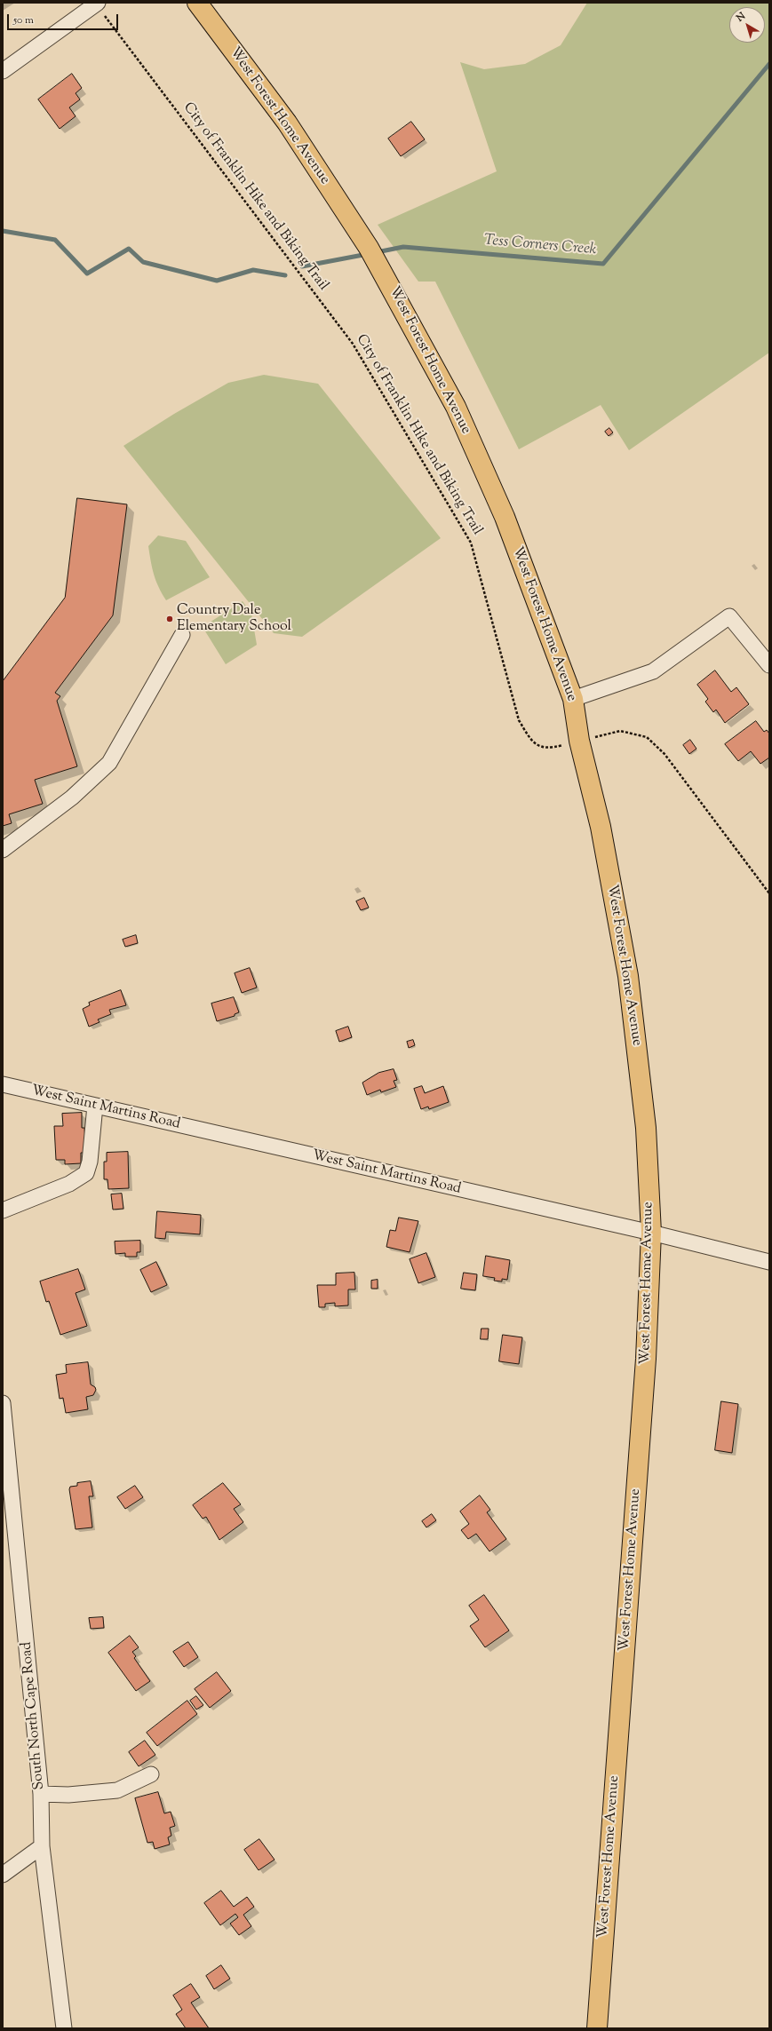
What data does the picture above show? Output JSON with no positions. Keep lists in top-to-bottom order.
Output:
{
  "streets": {
    "main road": ["West Forest Home Avenue"],
    "street": ["West Saint Martins Road", "South North Cape Road"],
    "path": ["City of Franklin Hike and Biking Trail"]
  },
  "crossings": [
    ["West Forest Home Avenue", "City of Franklin Hike and Biking Trail"],
    ["West Forest Home Avenue", "West Saint Martins Road"]
  ],
  "water": ["Tess Corners Creek"],
  "places": ["Country Dale Elementary School"],
  "scale_bar": "50 m",
  "north": "top left"
}
